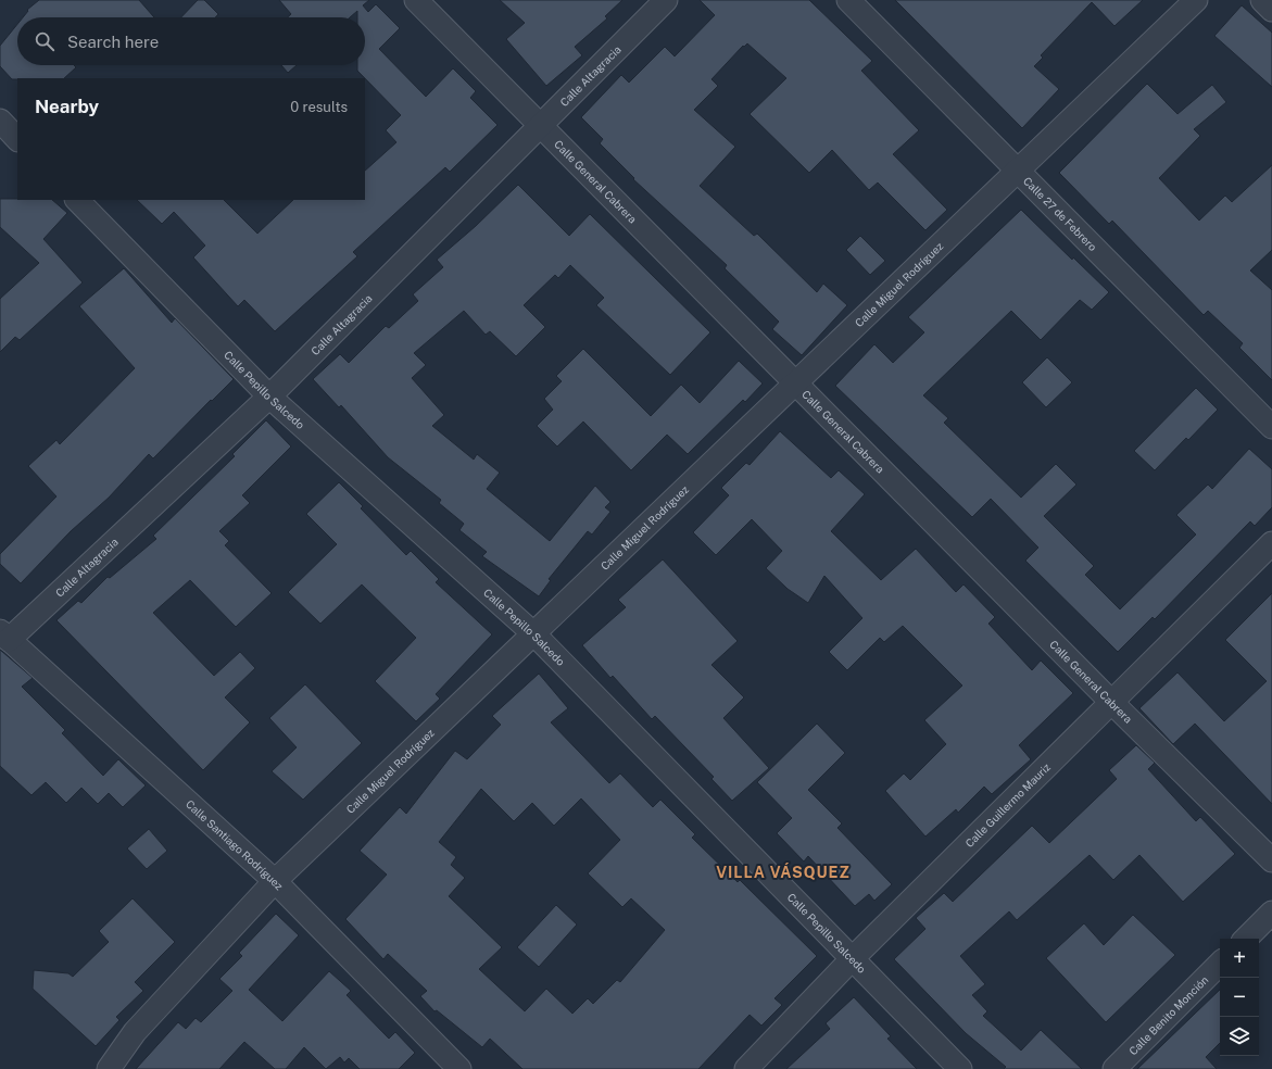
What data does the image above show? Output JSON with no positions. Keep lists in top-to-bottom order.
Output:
{
  "streets": {
    "street": [
      "Calle Altagracia",
      "Calle General Cabrera",
      "Calle 27 de Febrero",
      "Calle Miguel Rodríguez",
      "Calle Pepillo Salcedo",
      "Calle Guillermo Mauriz",
      "Calle Santiago Rodríguez",
      "Calle Benito Monción"
    ]
  },
  "crossings": [
    ["Calle Altagracia", "Calle General Cabrera"],
    ["Calle Altagracia", "Calle Pepillo Salcedo"],
    ["Calle Altagracia", "Calle Santiago Rodríguez"],
    ["Calle General Cabrera", "Calle Miguel Rodríguez"],
    ["Calle General Cabrera", "Calle Guillermo Mauriz"],
    ["Calle 27 de Febrero", "Calle Miguel Rodríguez"],
    ["Calle Miguel Rodríguez", "Calle Pepillo Salcedo"],
    ["Calle Miguel Rodríguez", "Calle Santiago Rodríguez"],
    ["Calle Pepillo Salcedo", "Calle Guillermo Mauriz"]
  ],
  "districts": ["VILLA VÁSQUEZ"],
  "page": {
    "search": "Search here",
    "heading": ["Nearby", "0 results"],
    "map_buttons": ["+", "−"]
  }
}
